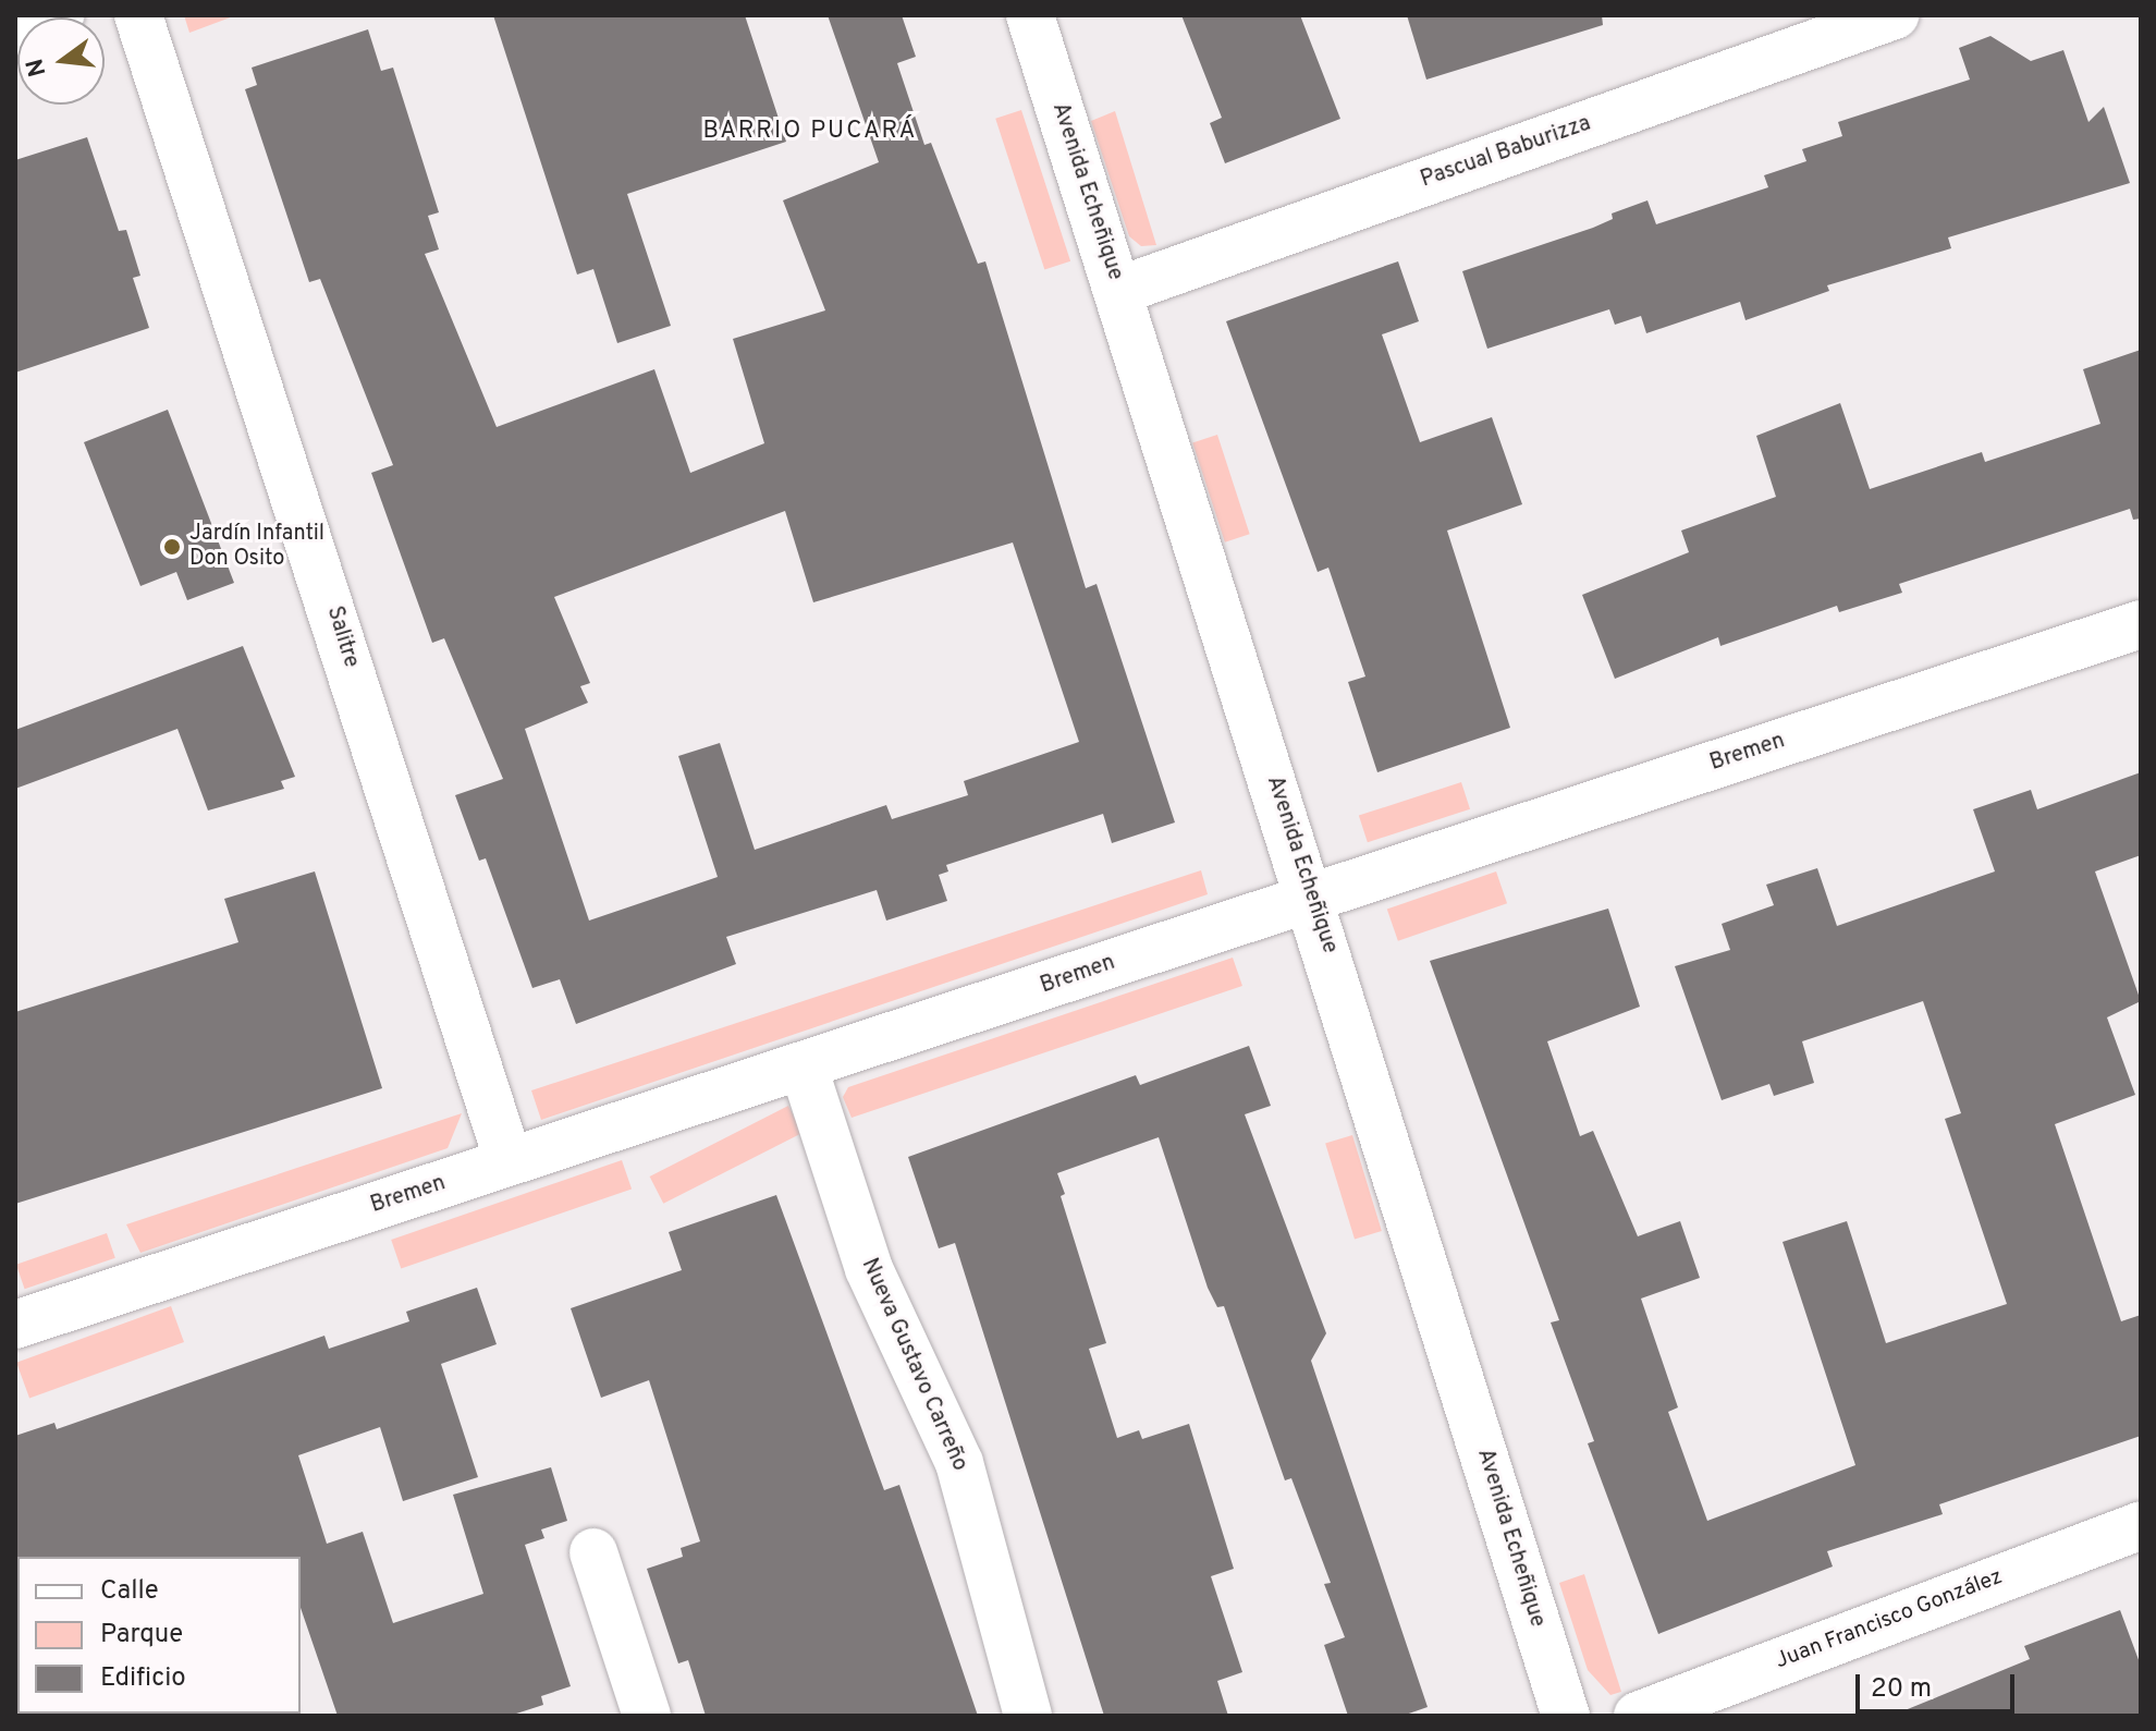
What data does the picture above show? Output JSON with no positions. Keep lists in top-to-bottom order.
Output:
{
  "streets": {
    "street": [
      "Pascual Baburizza",
      "Avenida Echeñique",
      "Salitre",
      "Bremen",
      "Nueva Gustavo Carreño",
      "Juan Francisco González"
    ]
  },
  "crossings": [
    ["Pascual Baburizza", "Avenida Echeñique"],
    ["Avenida Echeñique", "Bremen"],
    ["Salitre", "Bremen"],
    ["Bremen", "Nueva Gustavo Carreño"]
  ],
  "districts": ["BARRIO PUCARÁ"],
  "places": ["Jardín Infantil Don Osito"],
  "legend": ["Calle", "Parque", "Edificio"],
  "scale_bar": "20 m",
  "north": "left"
}
